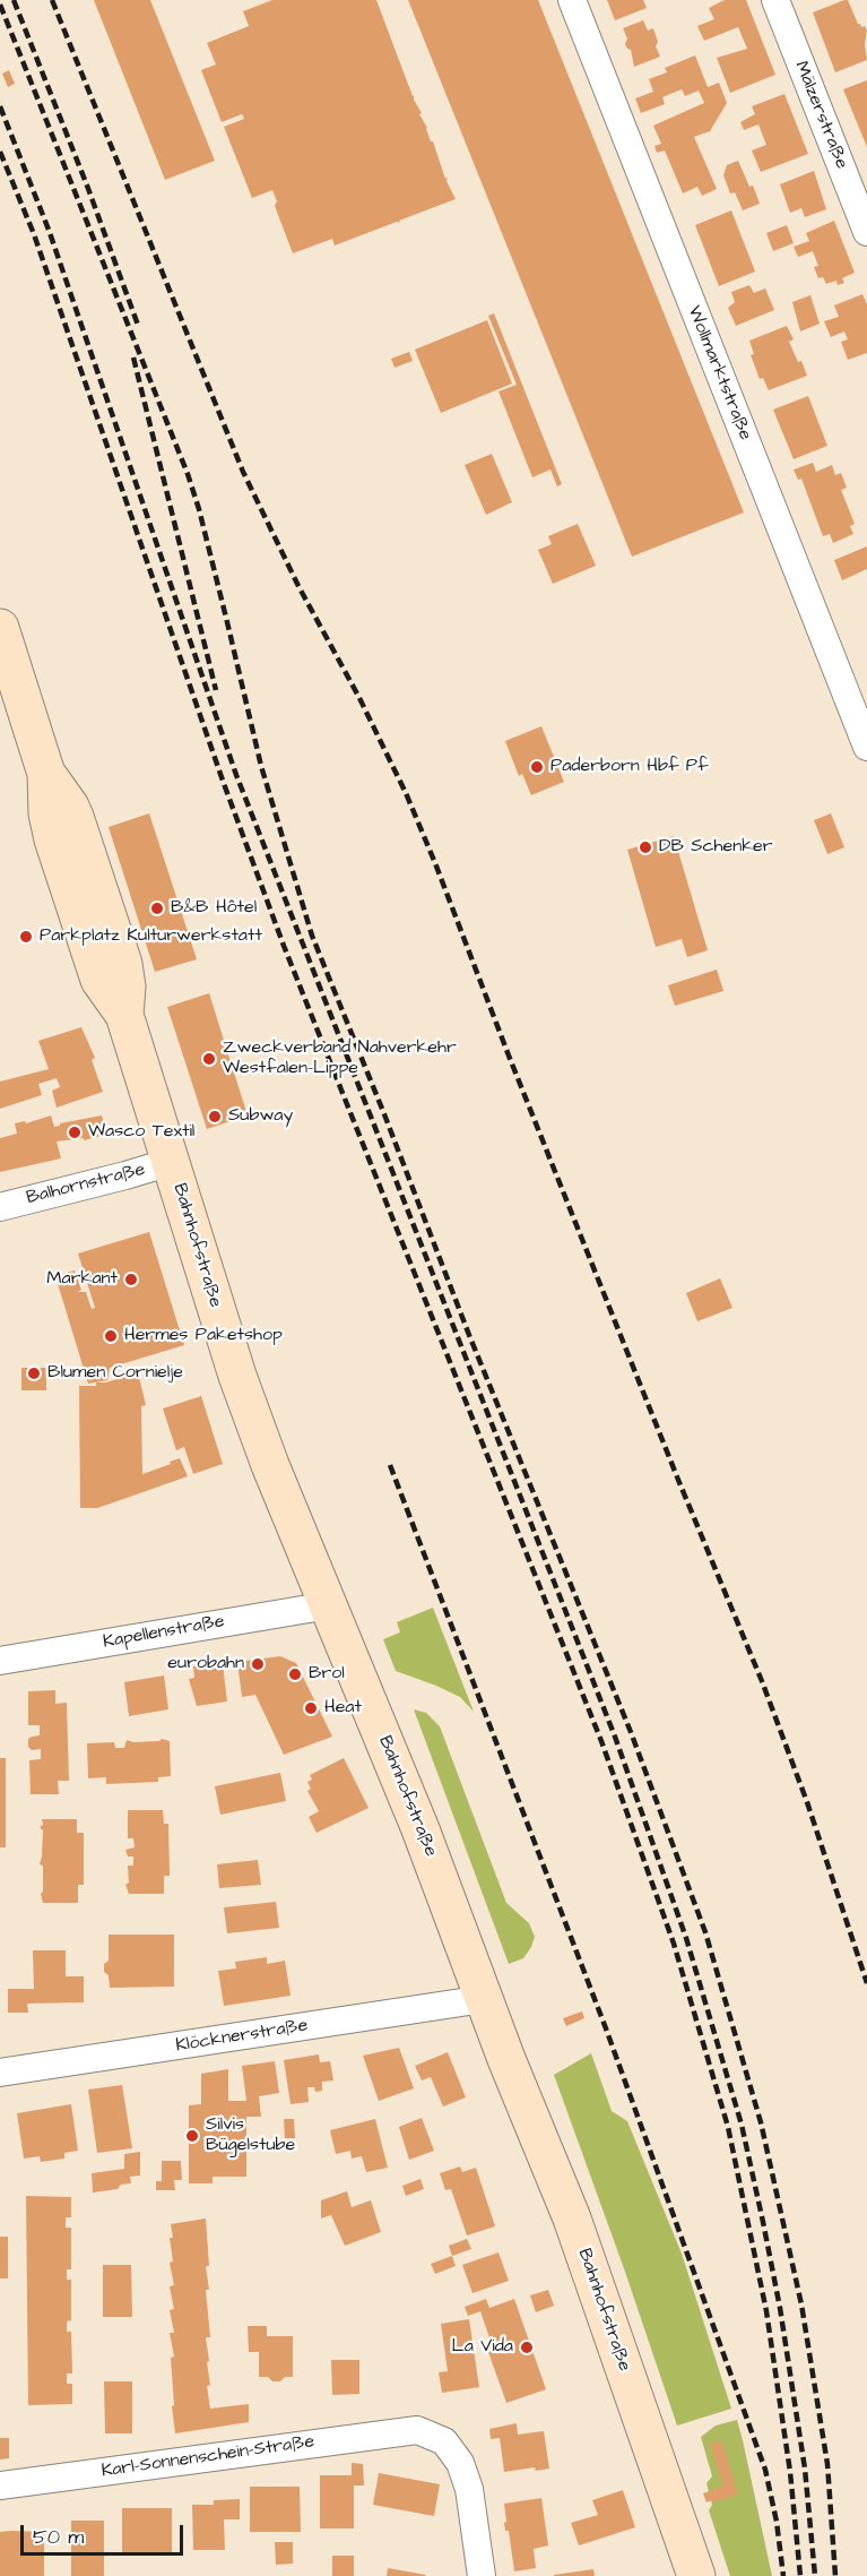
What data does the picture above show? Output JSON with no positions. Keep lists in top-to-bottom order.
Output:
{
  "streets": {
    "main road": ["Bahnhofstraße"],
    "street": [
      "Mälzerstraße",
      "Wollmarktstraße",
      "Balhornstraße",
      "Kapellenstraße",
      "Klöcknerstraße",
      "Karl-Sonnenschein-Straße"
    ]
  },
  "crossings": [
    ["Balhornstraße", "Bahnhofstraße"],
    ["Bahnhofstraße", "Kapellenstraße"],
    ["Bahnhofstraße", "Klöcknerstraße"]
  ],
  "places": [
    "Paderborn Hbf Pf",
    "DB Schenker",
    "B&B Hôtel",
    "Parkplatz Kulturwerkstatt",
    "Zweckverband Nahverkehr Westfalen-Lippe",
    "Subway",
    "Wasco Textil",
    "Markant",
    "Hermes Paketshop",
    "Blumen Cornielje",
    "eurobahn",
    "Brol",
    "Heat",
    "Silvis Bügelstube",
    "La Vida"
  ],
  "scale_bar": "50 m"
}
